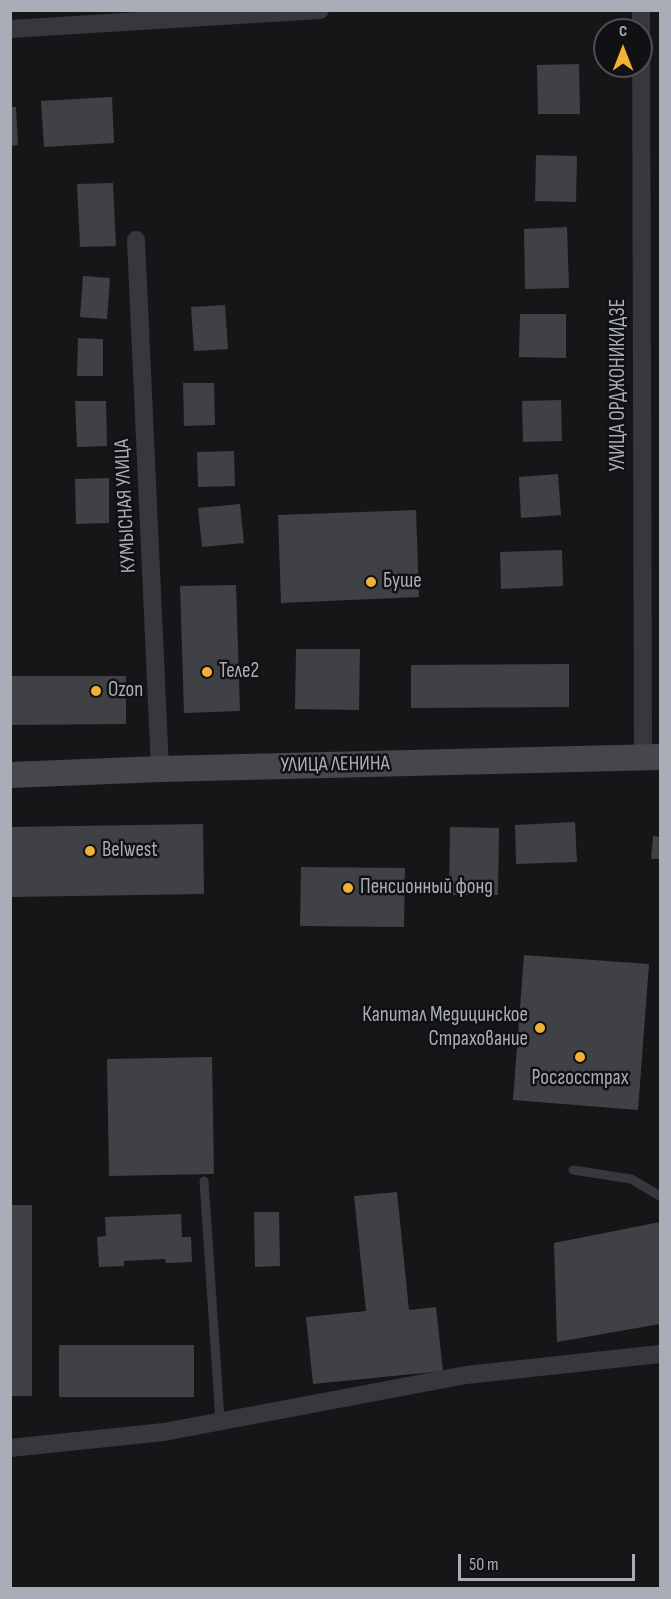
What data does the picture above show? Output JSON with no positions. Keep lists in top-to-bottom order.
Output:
{
  "streets": {
    "street": ["УЛИЦА ОРДЖОНИКИДЗЕ", "КУМЫСНАЯ УЛИЦА", "УЛИЦА ЛЕНИНА"]
  },
  "crossings": [
    ["УЛИЦА ОРДЖОНИКИДЗЕ", "УЛИЦА ЛЕНИНА"],
    ["КУМЫСНАЯ УЛИЦА", "УЛИЦА ЛЕНИНА"]
  ],
  "places": [
    "Буше",
    "Теле2",
    "Ozon",
    "Belwest",
    "Пенсионный фонд",
    "Капитал Медицинское Страхование",
    "Росгосстрах"
  ],
  "scale_bar": "50 m",
  "north": "top"
}
